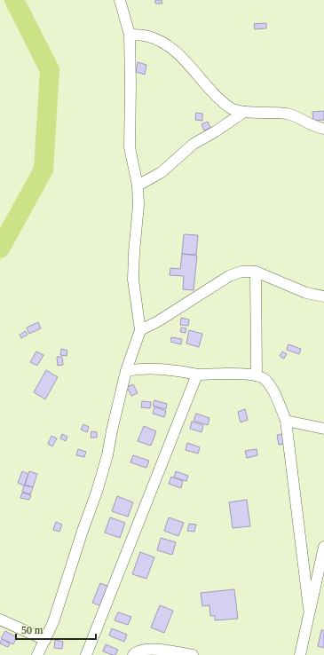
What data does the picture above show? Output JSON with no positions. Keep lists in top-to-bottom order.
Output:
{
  "scale_bar": "50 m"
}
